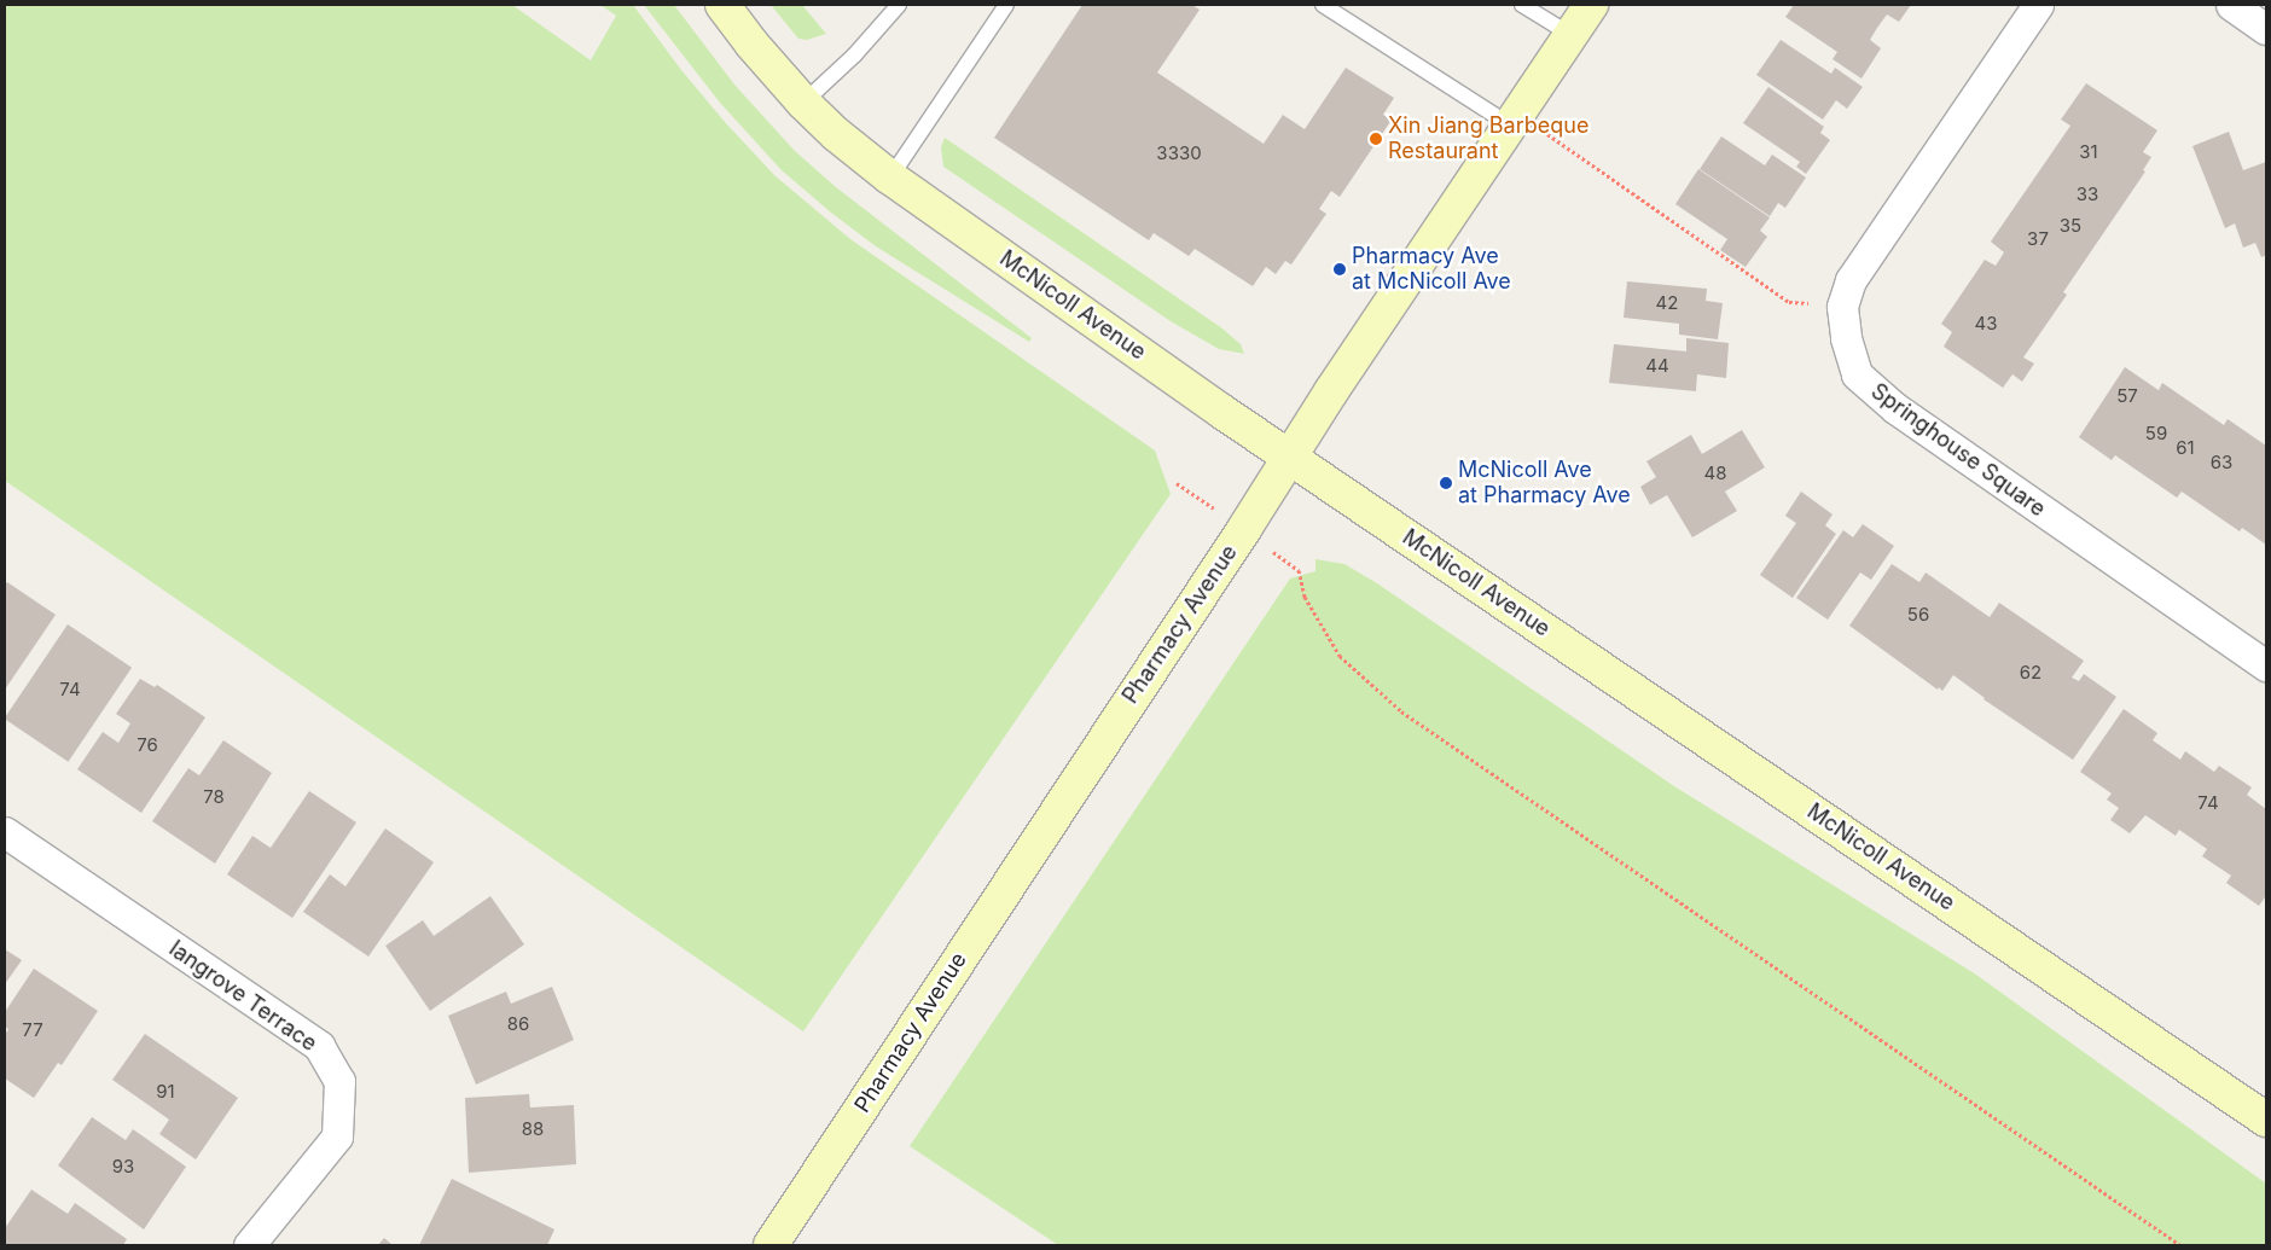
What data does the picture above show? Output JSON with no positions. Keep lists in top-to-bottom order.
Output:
{
  "streets": {
    "main road": ["McNicoll Avenue", "Pharmacy Avenue"],
    "street": ["Springhouse Square", "Iangrove Terrace"]
  },
  "crossings": [
    ["McNicoll Avenue", "Pharmacy Avenue"]
  ],
  "places": ["Xin Jiang Barbeque Restaurant", "Pharmacy Ave at McNicoll Ave", "McNicoll Ave at Pharmacy Ave"],
  "house_numbers": [
    "31",
    "3330",
    "33",
    "35",
    "37",
    "42",
    "43",
    "44",
    "57",
    "59",
    "61",
    "63",
    "48",
    "56",
    "62",
    "74",
    "76",
    "78",
    "74",
    "86",
    "77",
    "91",
    "88",
    "93"
  ]
}
